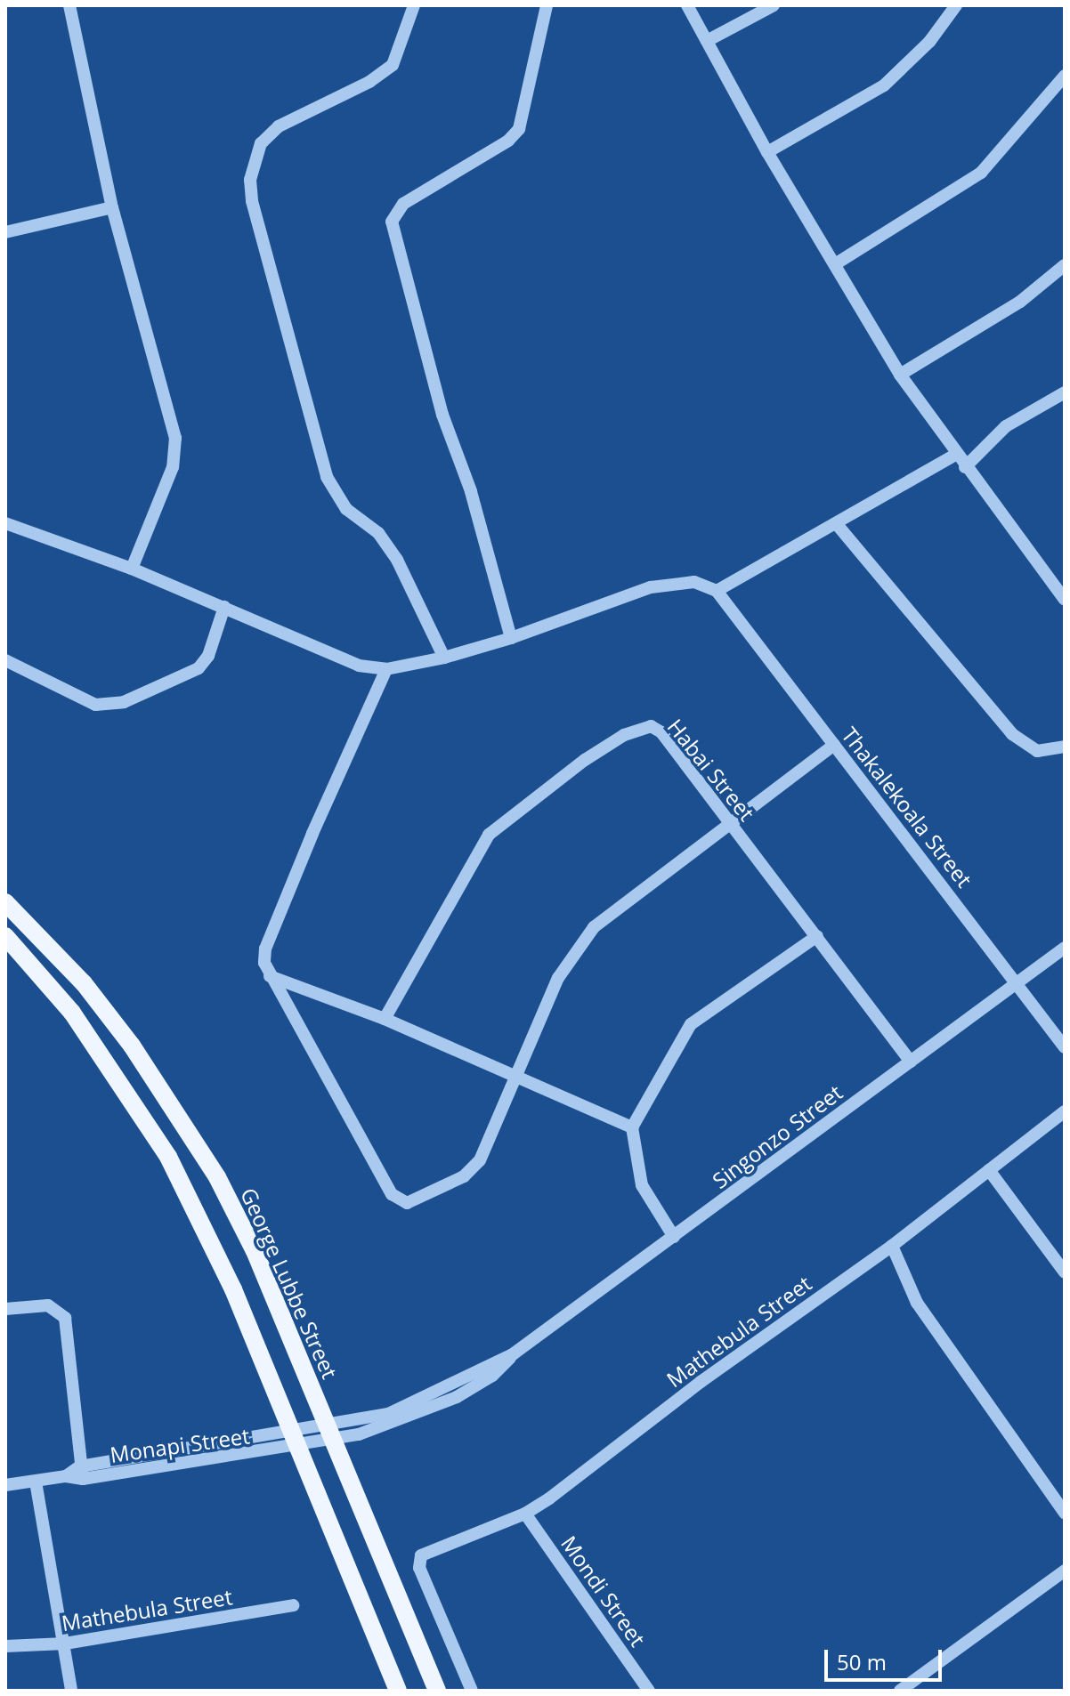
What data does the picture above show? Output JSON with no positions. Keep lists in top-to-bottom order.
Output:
{
  "streets": {
    "main road": ["George Lubbe Street"],
    "street": [
      "Habai Street",
      "Thakalekoala Street",
      "Singonzo Street",
      "Mathebula Street",
      "Monapi Street",
      "Mondi Street"
    ]
  },
  "crossings": [
    ["Habai Street", "Singonzo Street"],
    ["Thakalekoala Street", "Singonzo Street"],
    ["Singonzo Street", "George Lubbe Street"],
    ["Singonzo Street", "Monapi Street"],
    ["Mathebula Street", "Mondi Street"]
  ],
  "scale_bar": "50 m"
}
